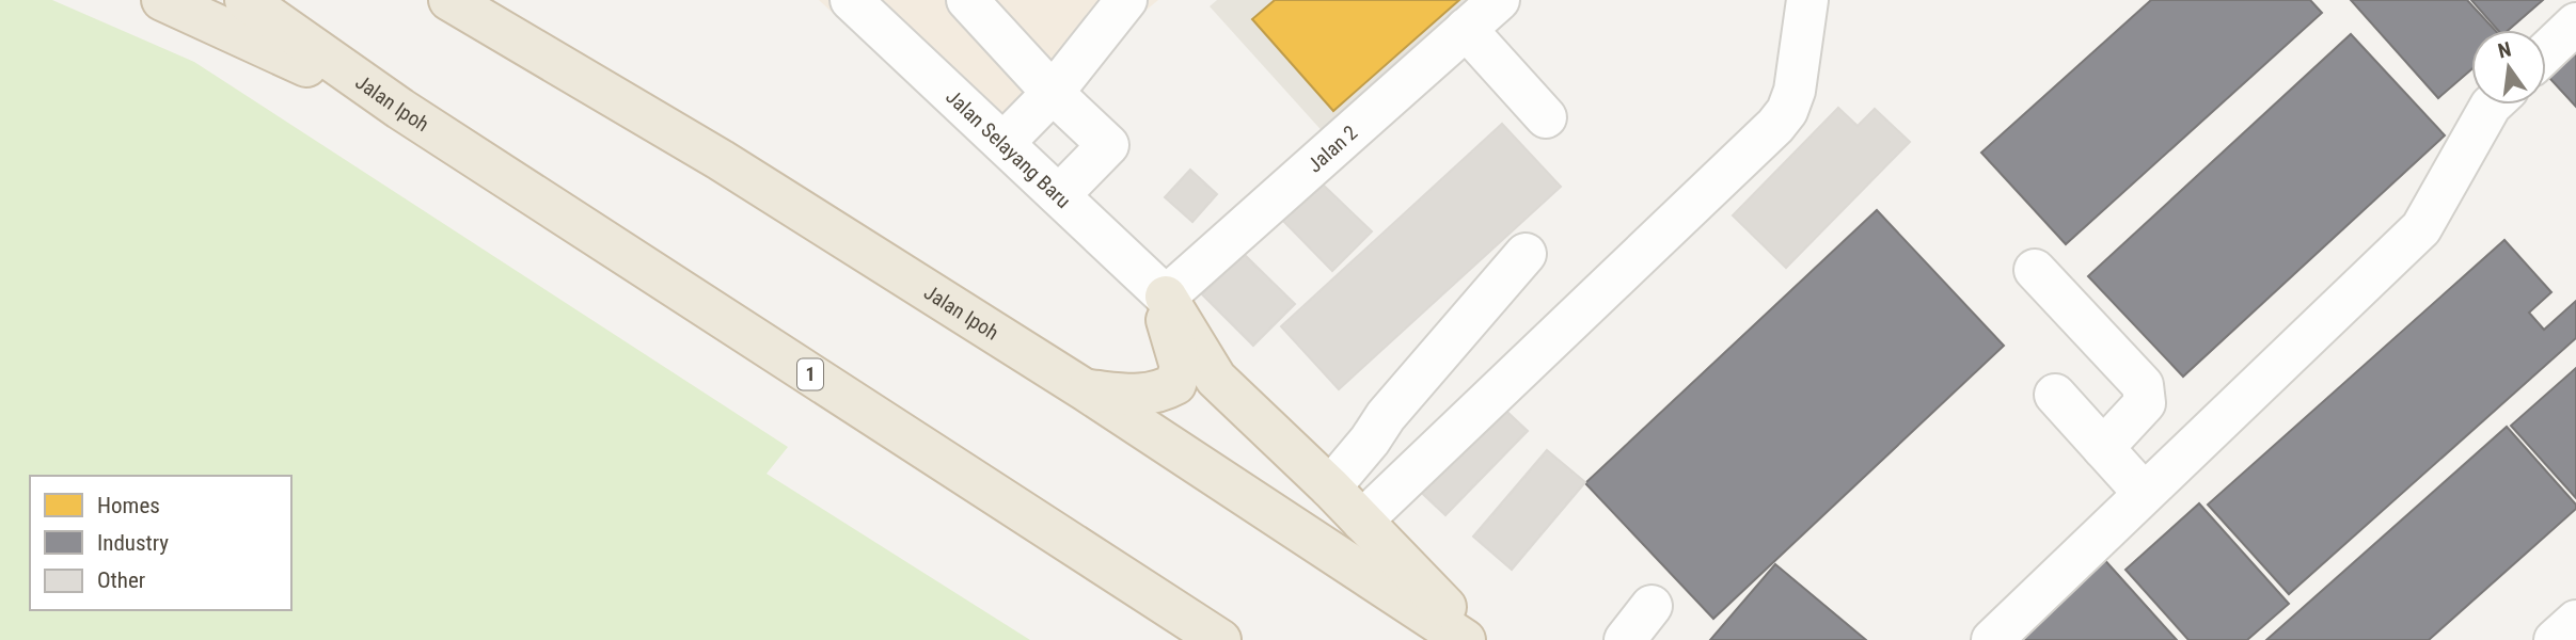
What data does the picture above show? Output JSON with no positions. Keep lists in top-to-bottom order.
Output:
{
  "streets": {
    "highway": ["Jalan Ipoh", "1"],
    "street": ["Jalan Selayang Baru", "Jalan 2"]
  },
  "crossings": [
    ["Jalan Selayang Baru", "Jalan 2"]
  ],
  "legend": ["Homes", "Industry", "Other"],
  "north": "top"
}
